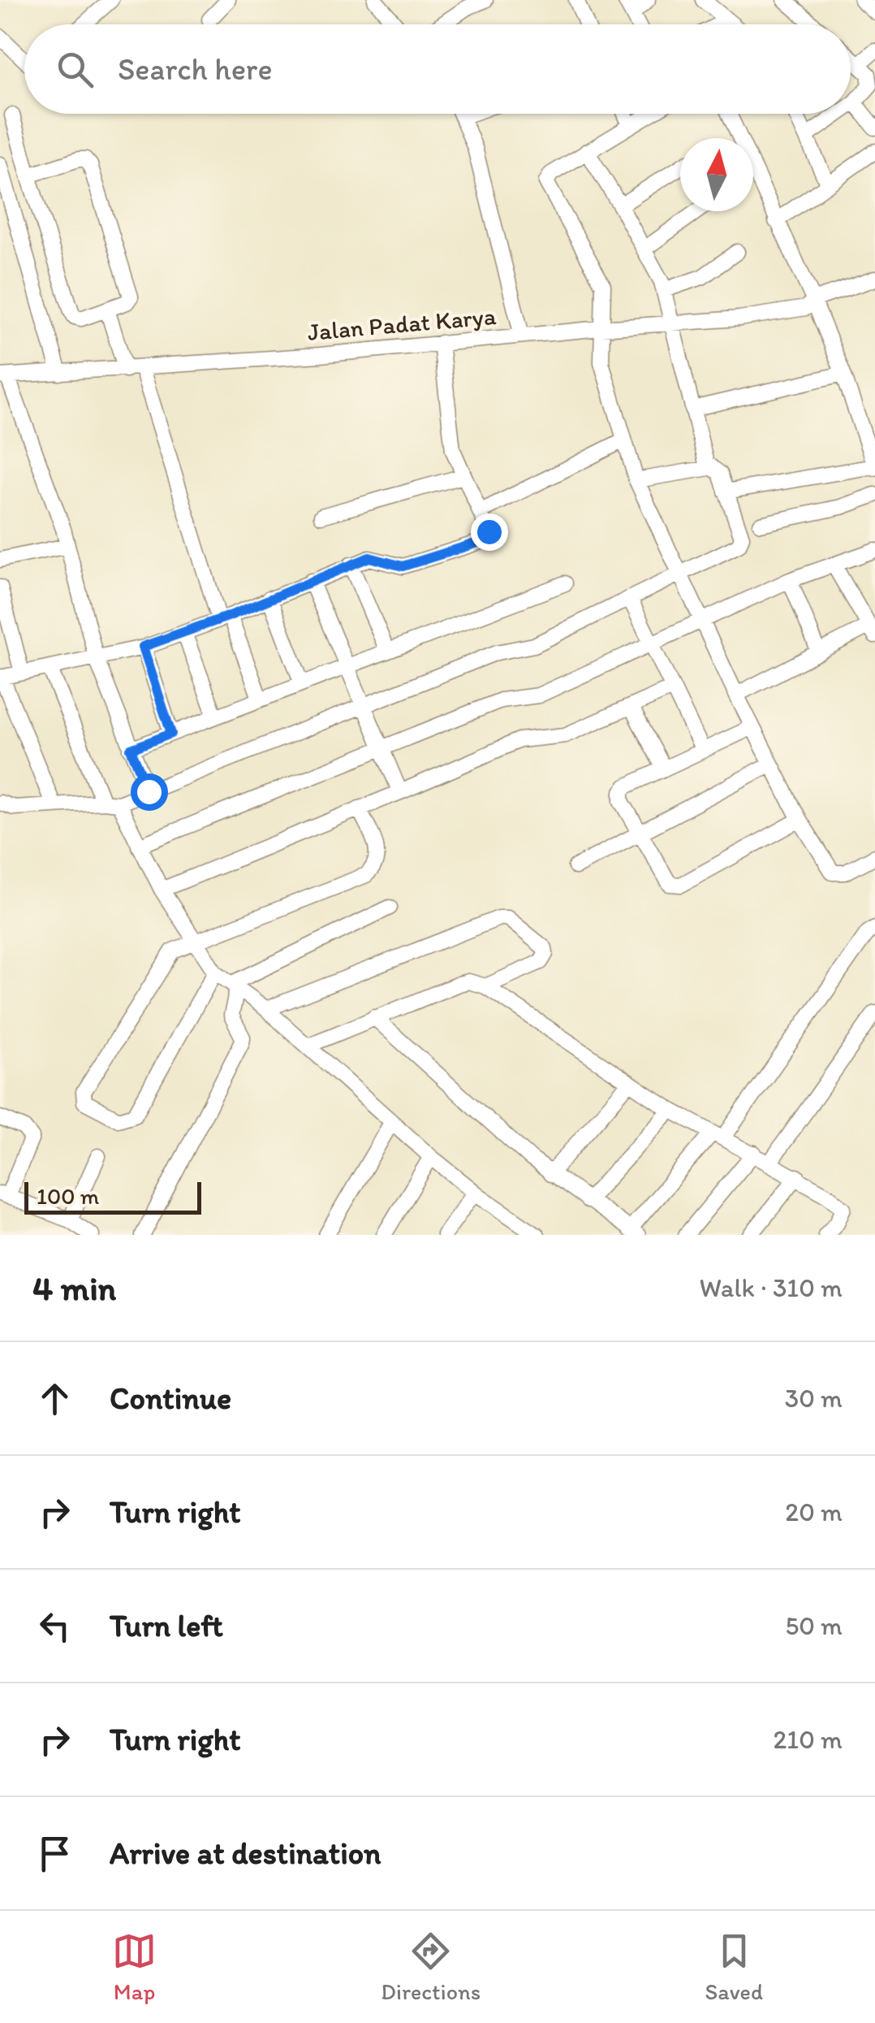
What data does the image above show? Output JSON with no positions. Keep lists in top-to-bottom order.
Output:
{
  "streets": {
    "street": ["Jalan Padat Karya"]
  },
  "scale_bar": "100 m",
  "north": "top",
  "page": {
    "search": "Search here",
    "scale": "100 m",
    "heading": ["4 min", "Walk · 310 m"],
    "list": [
      ["Continue", "30 m"],
      ["Turn right", "20 m"],
      ["Turn left", "50 m"],
      ["Turn right", "210 m"],
      "Arrive at destination"
    ],
    "nav": ["Map", "Directions", "Saved"]
  }
}
